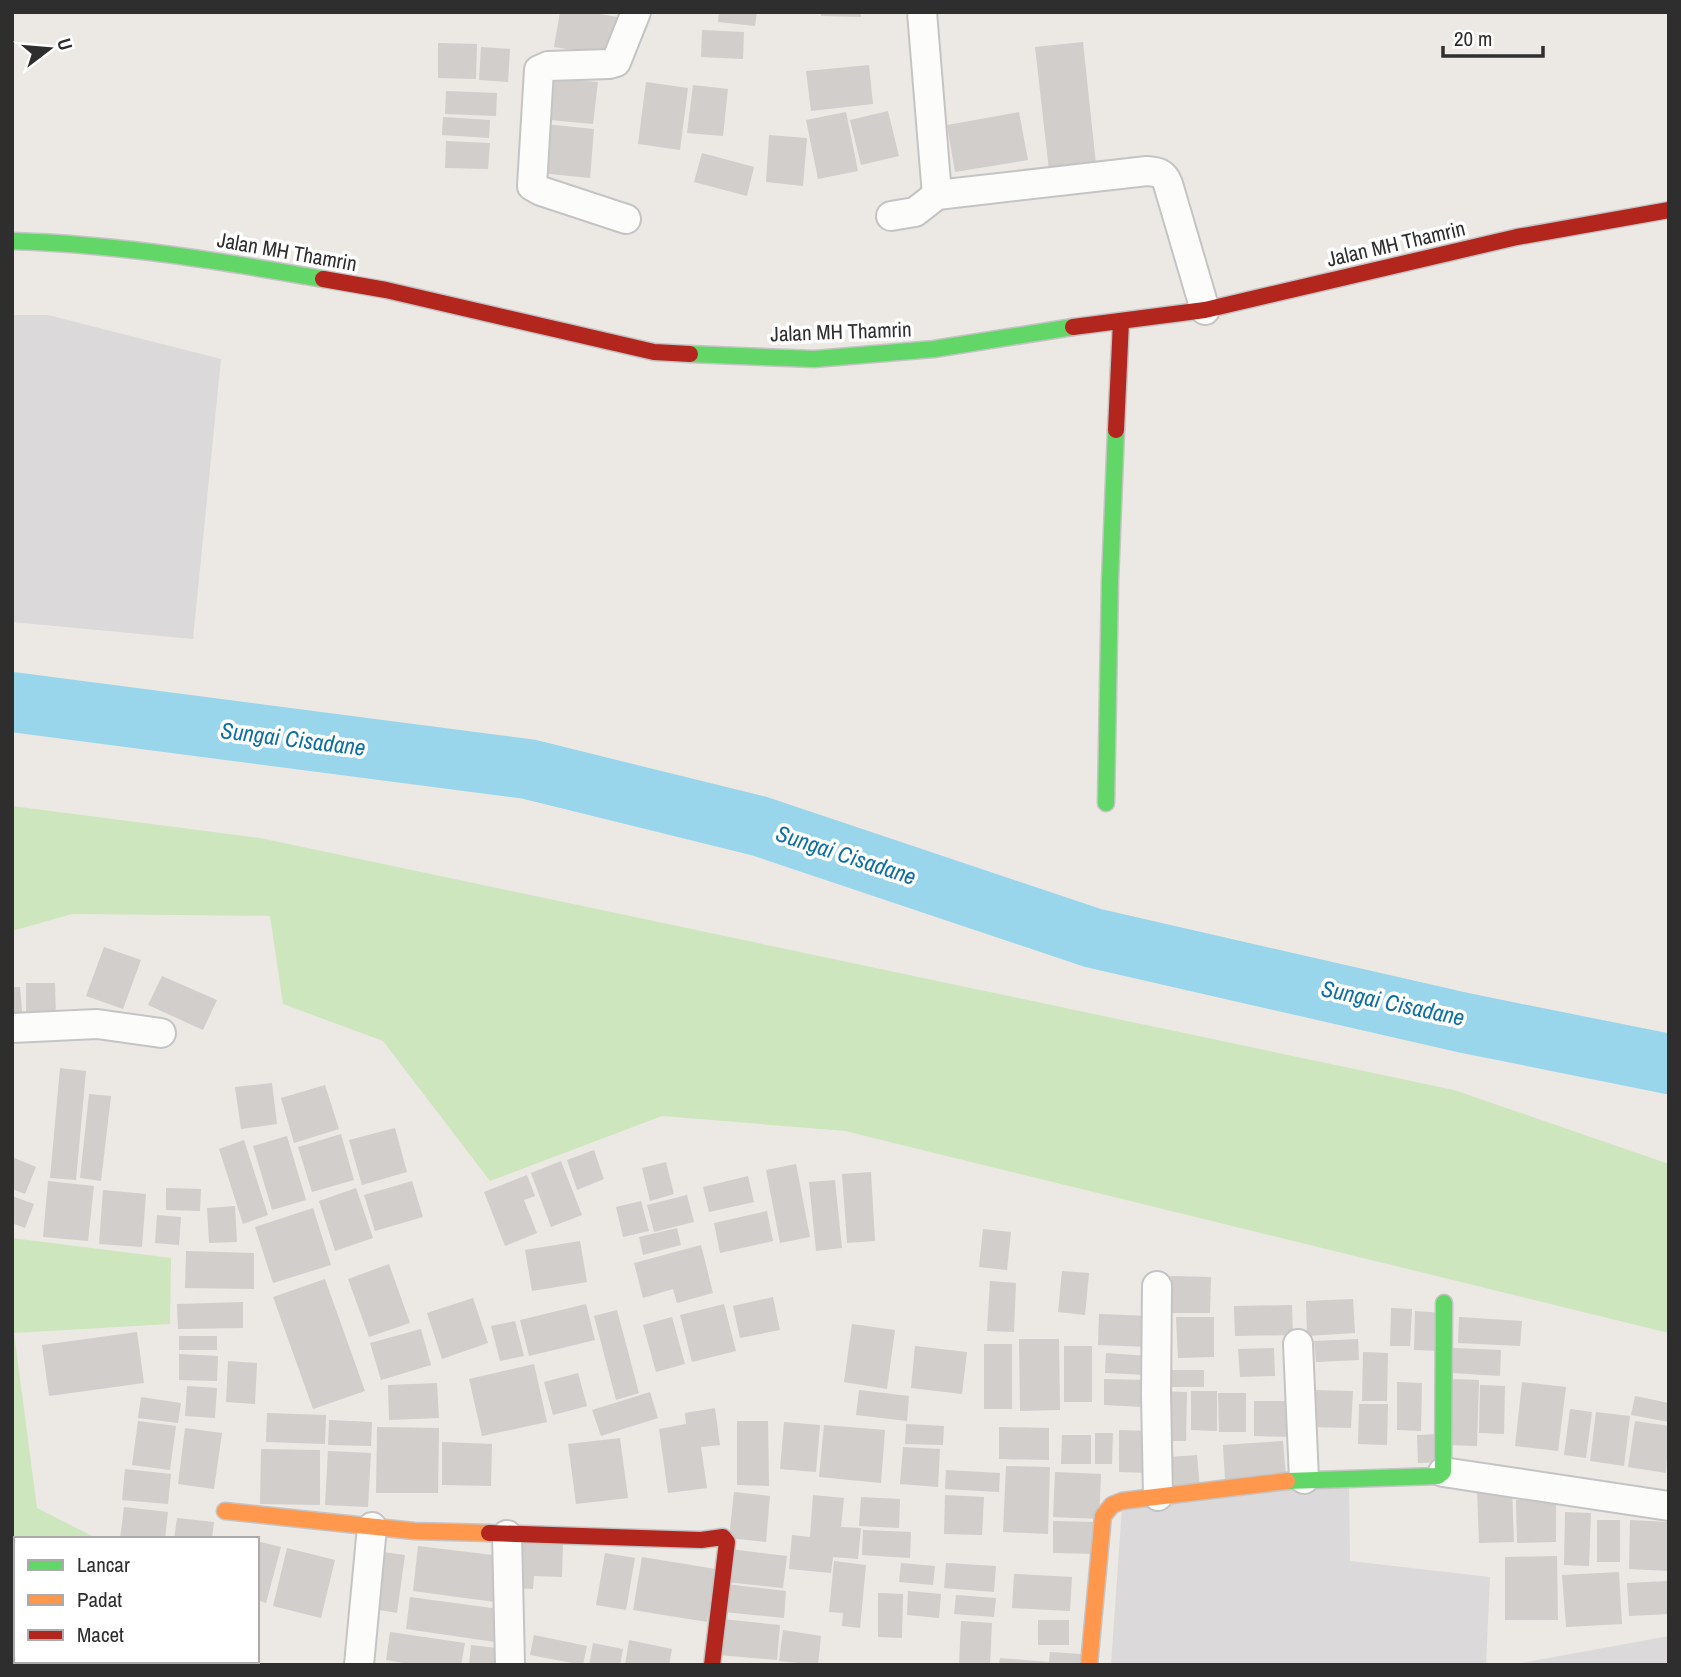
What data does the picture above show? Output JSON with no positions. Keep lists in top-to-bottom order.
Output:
{
  "streets": {
    "street": ["Jalan MH Thamrin"]
  },
  "water": ["Sungai Cisadane"],
  "legend": ["Lancar", "Padat", "Macet"],
  "scale_bar": "20 m",
  "north": "right"
}
